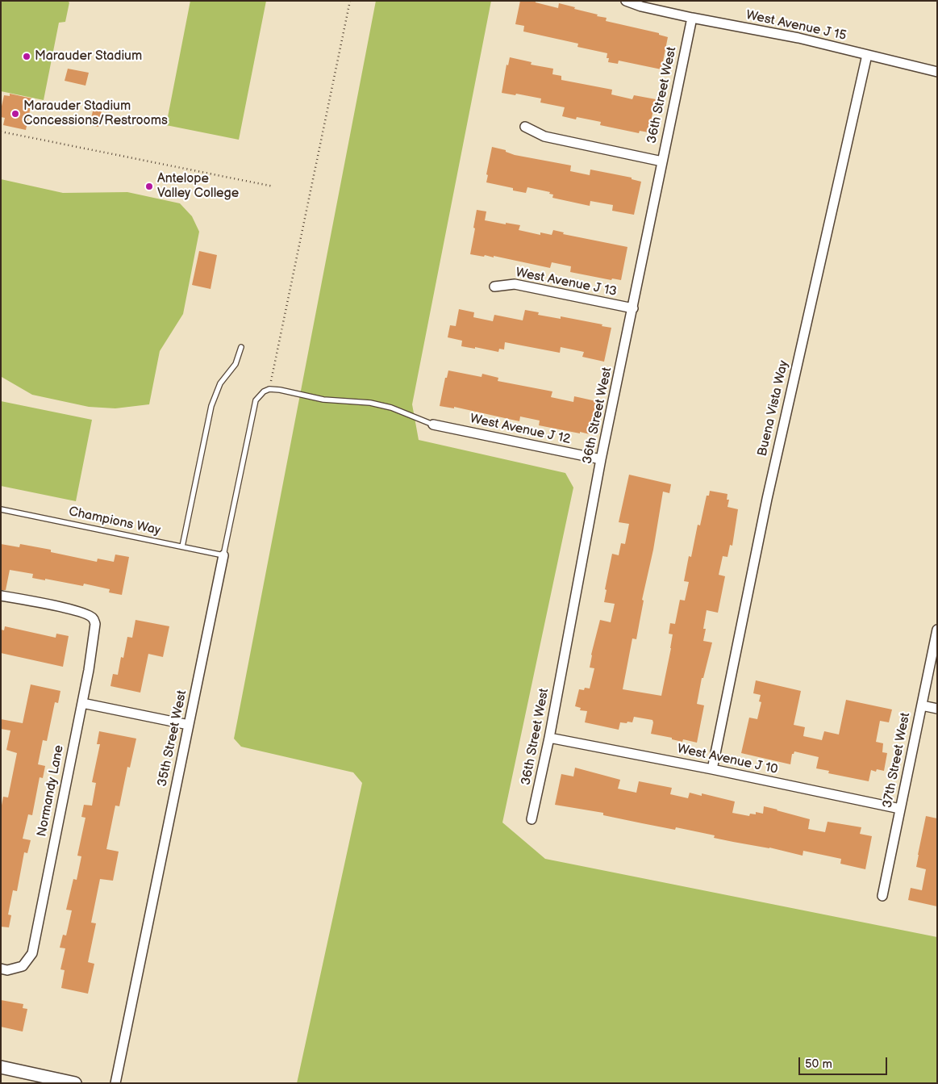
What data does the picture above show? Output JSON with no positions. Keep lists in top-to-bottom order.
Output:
{
  "streets": {
    "street": [
      "West Avenue J 15",
      "36th Street West",
      "West Avenue J 13",
      "Buena Vista Way",
      "West Avenue J 12",
      "35th Street West",
      "West Avenue J 10",
      "37th Street West",
      "Normandy Lane"
    ],
    "lane": ["Champions Way"]
  },
  "crossings": [
    ["West Avenue J 15", "36th Street West"],
    ["West Avenue J 15", "Buena Vista Way"],
    ["36th Street West", "West Avenue J 13"],
    ["36th Street West", "West Avenue J 12"],
    ["36th Street West", "West Avenue J 10"],
    ["Buena Vista Way", "West Avenue J 10"],
    ["Champions Way", "35th Street West"],
    ["West Avenue J 10", "37th Street West"]
  ],
  "places": ["Marauder Stadium", "Marauder Stadium Concessions/Restrooms", "Antelope Valley College"],
  "scale_bar": "50 m"
}
